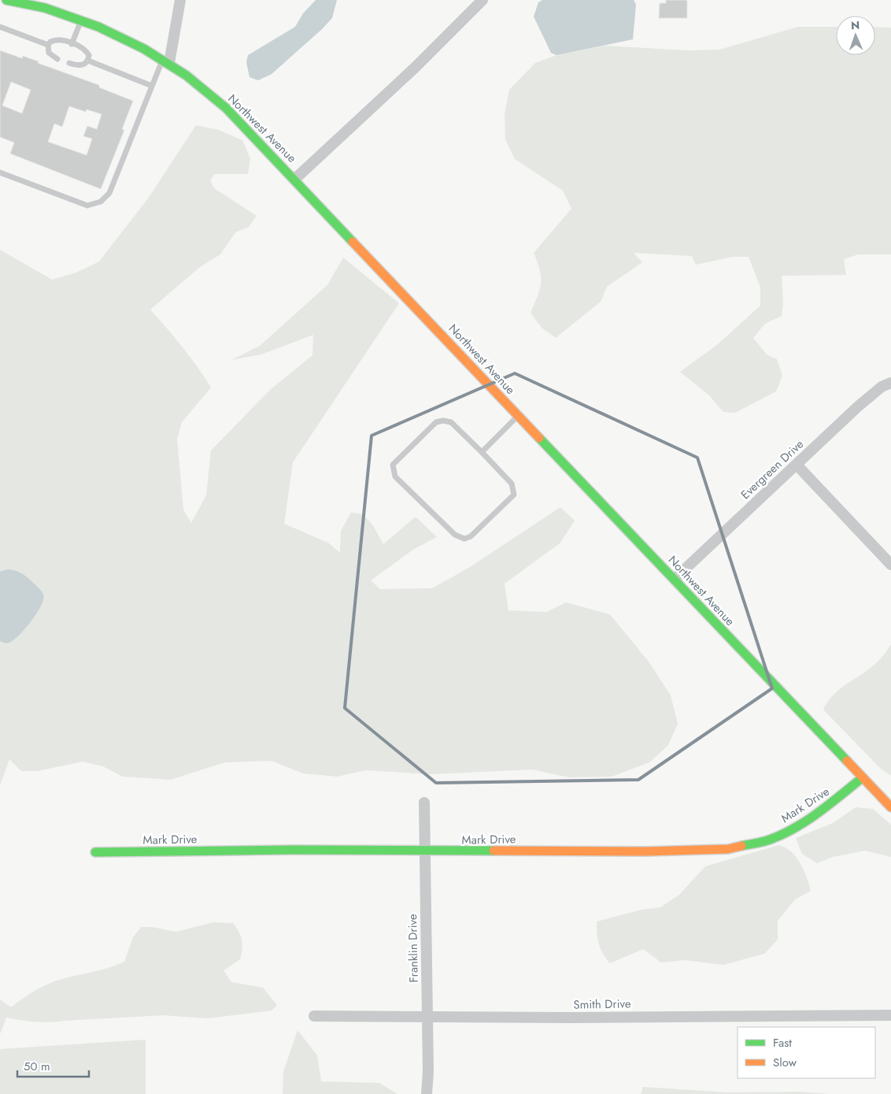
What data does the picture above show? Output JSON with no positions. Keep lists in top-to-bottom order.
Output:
{
  "streets": {
    "street": [
      "Northwest Avenue",
      "Evergreen Drive",
      "Mark Drive",
      "Franklin Drive",
      "Smith Drive"
    ]
  },
  "crossings": [
    ["Northwest Avenue", "Evergreen Drive"],
    ["Northwest Avenue", "Mark Drive"],
    ["Mark Drive", "Franklin Drive"],
    ["Franklin Drive", "Smith Drive"]
  ],
  "legend": ["Fast", "Slow"],
  "scale_bar": "50 m",
  "north": "top"
}
